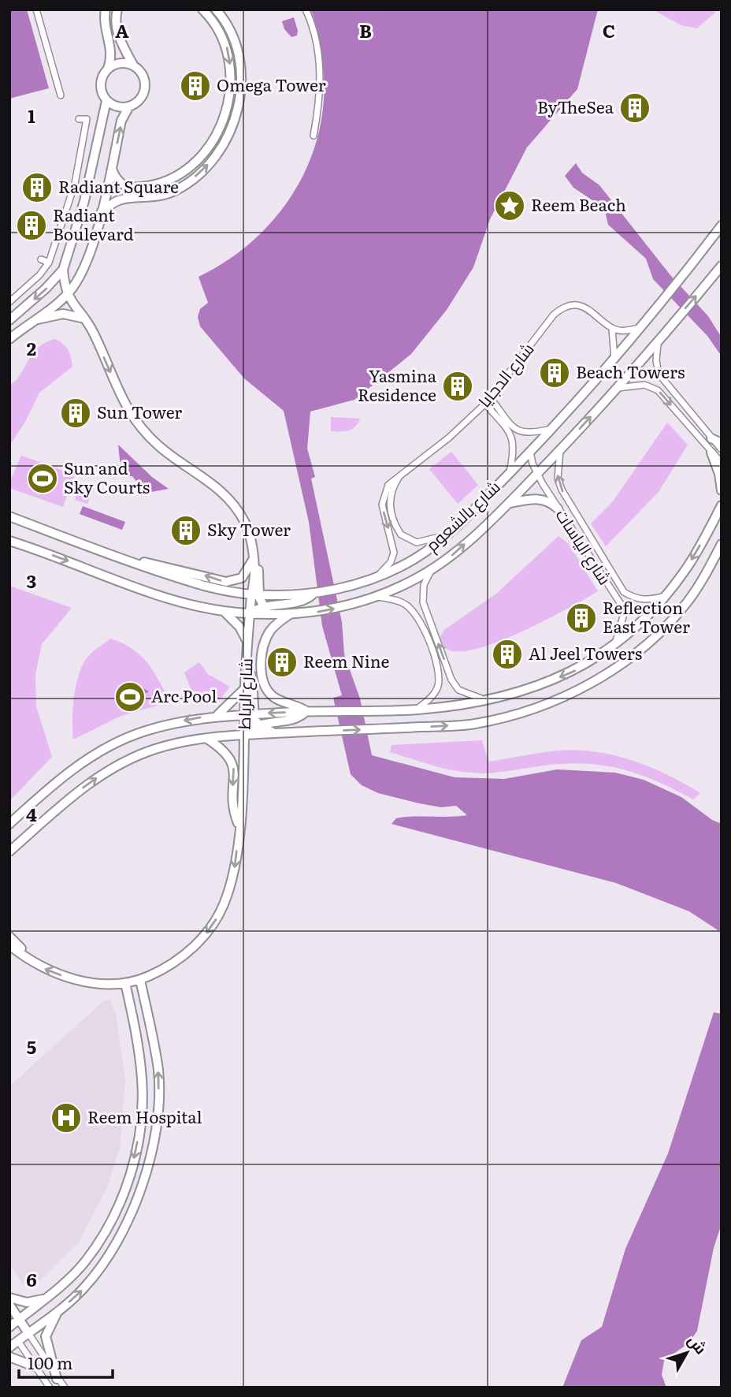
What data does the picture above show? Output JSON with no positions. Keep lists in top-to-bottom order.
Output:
{
  "streets": {
    "main road": ["شارع بالشعوم", "شارع الرباط"],
    "street": ["شارع الدجايا", "شارع الياسات"]
  },
  "crossings": [
    ["شارع الدجايا", "شارع بالشعوم"],
    ["شارع بالشعوم", "شارع الياسات"],
    ["شارع بالشعوم", "شارع الرباط"]
  ],
  "places": {
    "building": [
      "Omega Tower",
      "ByTheSea",
      "Radiant Square",
      "Radiant Boulevard",
      "Beach Towers",
      "Yasmina Residence",
      "Sun Tower",
      "Sky Tower",
      "Reflection East Tower",
      "Al Jeel Towers",
      "Reem Nine"
    ],
    "place": ["Reem Beach"],
    "sports": ["Sun and Sky Courts", "Arc Pool"],
    "hospital": ["Reem Hospital"]
  },
  "scale_bar": "100 m",
  "north": "top right",
  "grid": {
    "columns": ["A", "B", "C"],
    "rows": [
      "1",
      "2",
      "3",
      "4",
      "5",
      "6"
    ]
  }
}
